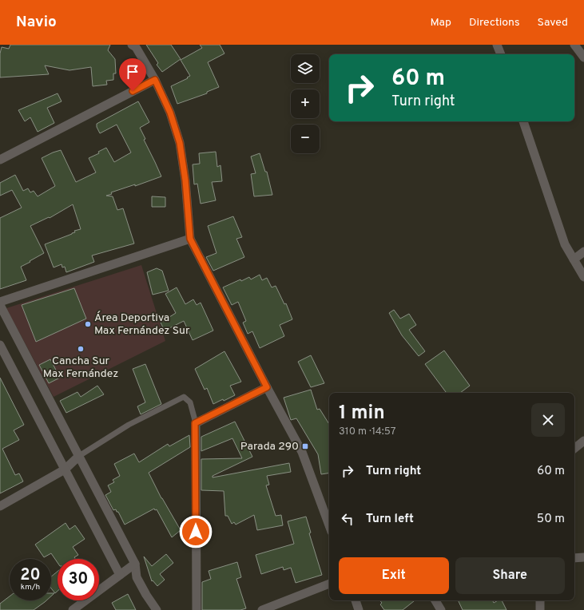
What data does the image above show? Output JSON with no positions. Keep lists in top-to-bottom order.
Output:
{
  "places": {
    "other": ["Área Deportiva Max Fernández Sur", "Cancha Sur Max Fernández"],
    "transit": ["Parada 290"]
  },
  "page": {
    "header": "Navio",
    "nav": ["Map", "Directions", "Saved"],
    "map_buttons": ["+", "−"],
    "turn": ["60 m", "Turn right"],
    "heading": ["1 min", "310 m · 14:57"],
    "list": [
      {
        "name": "Turn right",
        "value": "60 m"
      },
      {
        "name": "Turn left",
        "value": "50 m"
      }
    ],
    "buttons": ["Exit", "Share"],
    "speed": "20 km/h",
    "limit": "30"
  }
}
